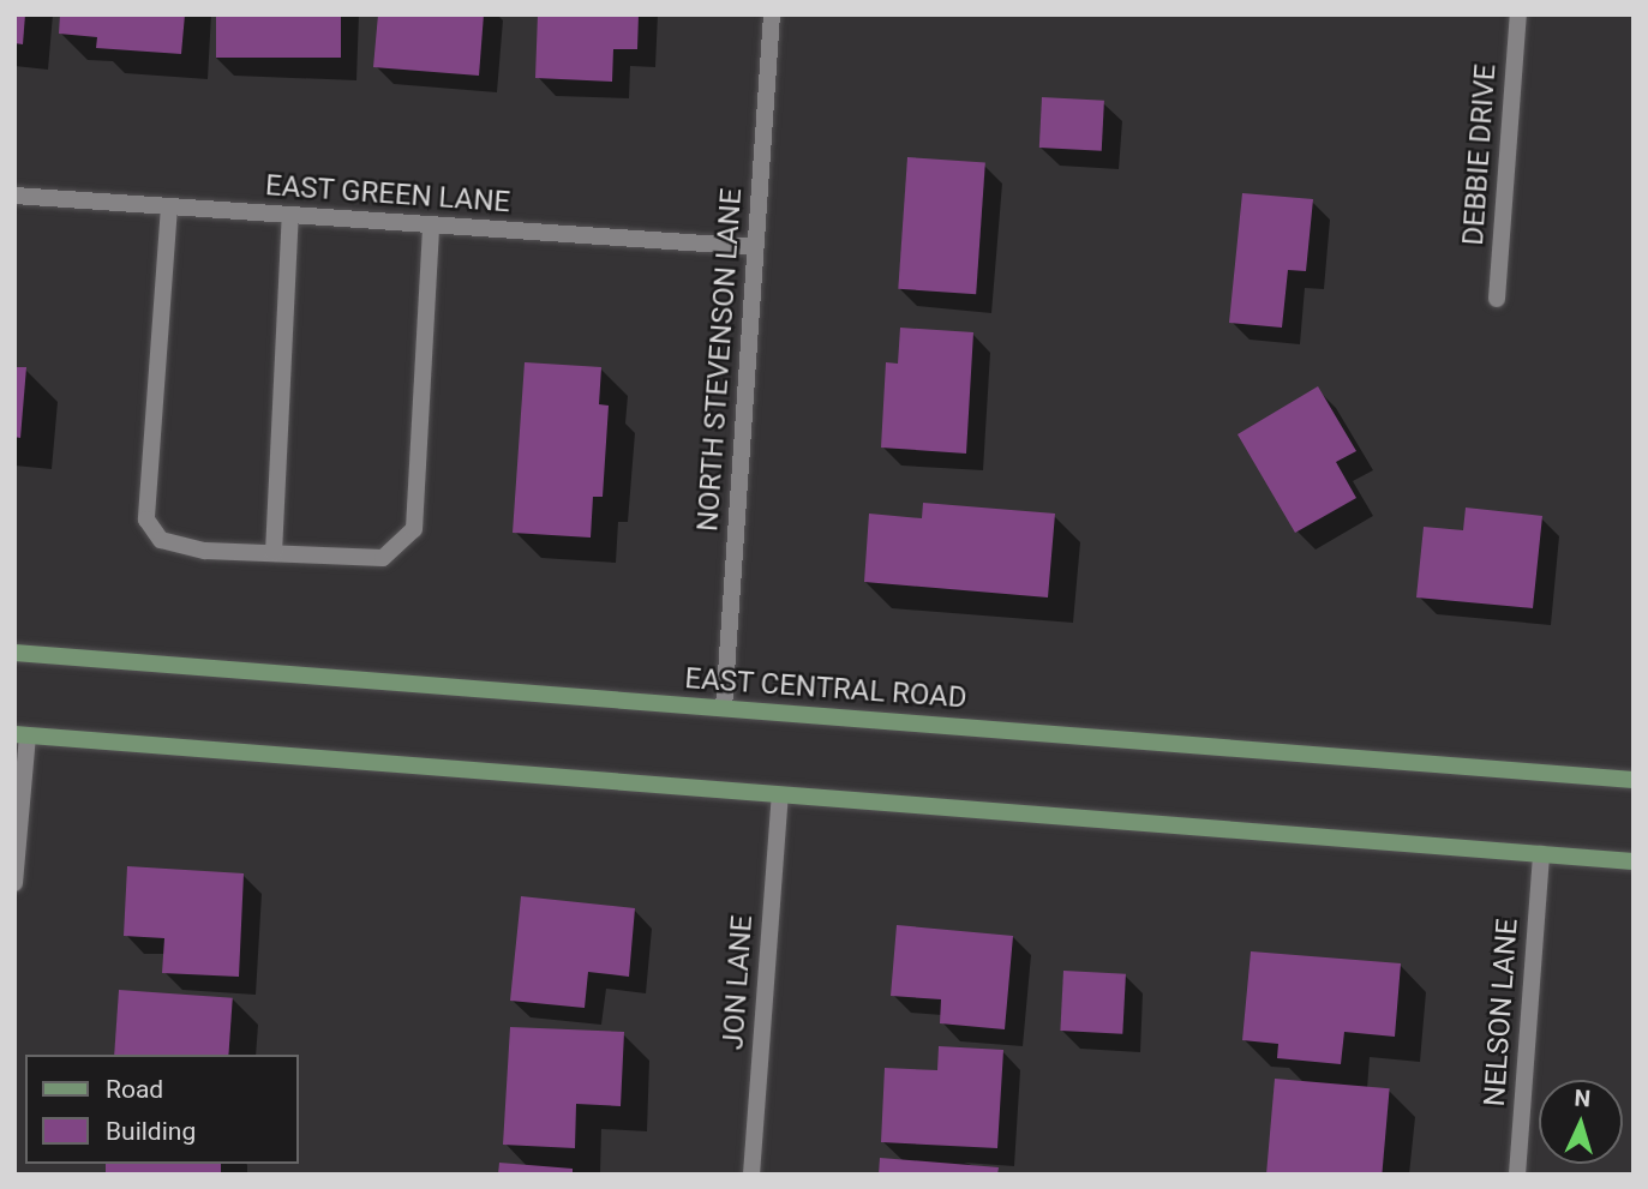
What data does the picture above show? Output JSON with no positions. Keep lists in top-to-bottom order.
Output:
{
  "streets": {
    "main road": ["EAST CENTRAL ROAD"],
    "street": [
      "DEBBIE DRIVE",
      "EAST GREEN LANE",
      "NORTH STEVENSON LANE",
      "JON LANE",
      "NELSON LANE"
    ]
  },
  "crossings": [
    ["EAST GREEN LANE", "NORTH STEVENSON LANE"],
    ["NORTH STEVENSON LANE", "EAST CENTRAL ROAD"]
  ],
  "legend": ["Road", "Building"],
  "north": "top"
}
